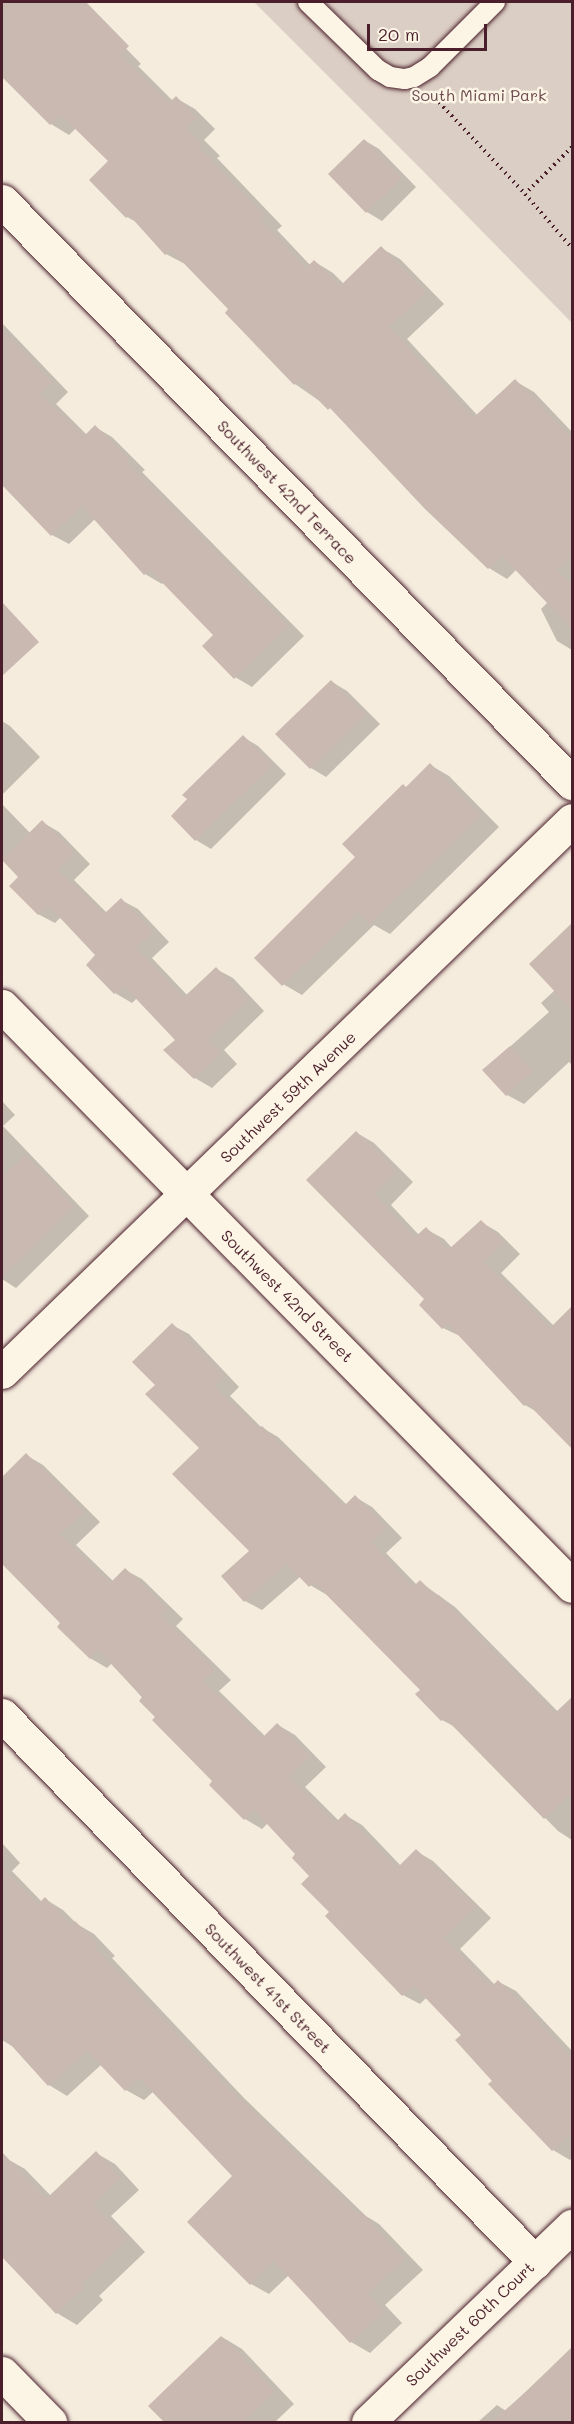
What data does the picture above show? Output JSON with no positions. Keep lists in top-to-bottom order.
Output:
{
  "streets": {
    "street": [
      "Southwest 42nd Terrace",
      "Southwest 59th Avenue",
      "Southwest 42nd Street",
      "Southwest 41st Street",
      "Southwest 60th Court"
    ]
  },
  "crossings": [
    ["Southwest 59th Avenue", "Southwest 42nd Street"],
    ["Southwest 41st Street", "Southwest 60th Court"]
  ],
  "parks": ["South Miami Park"],
  "scale_bar": "20 m"
}
